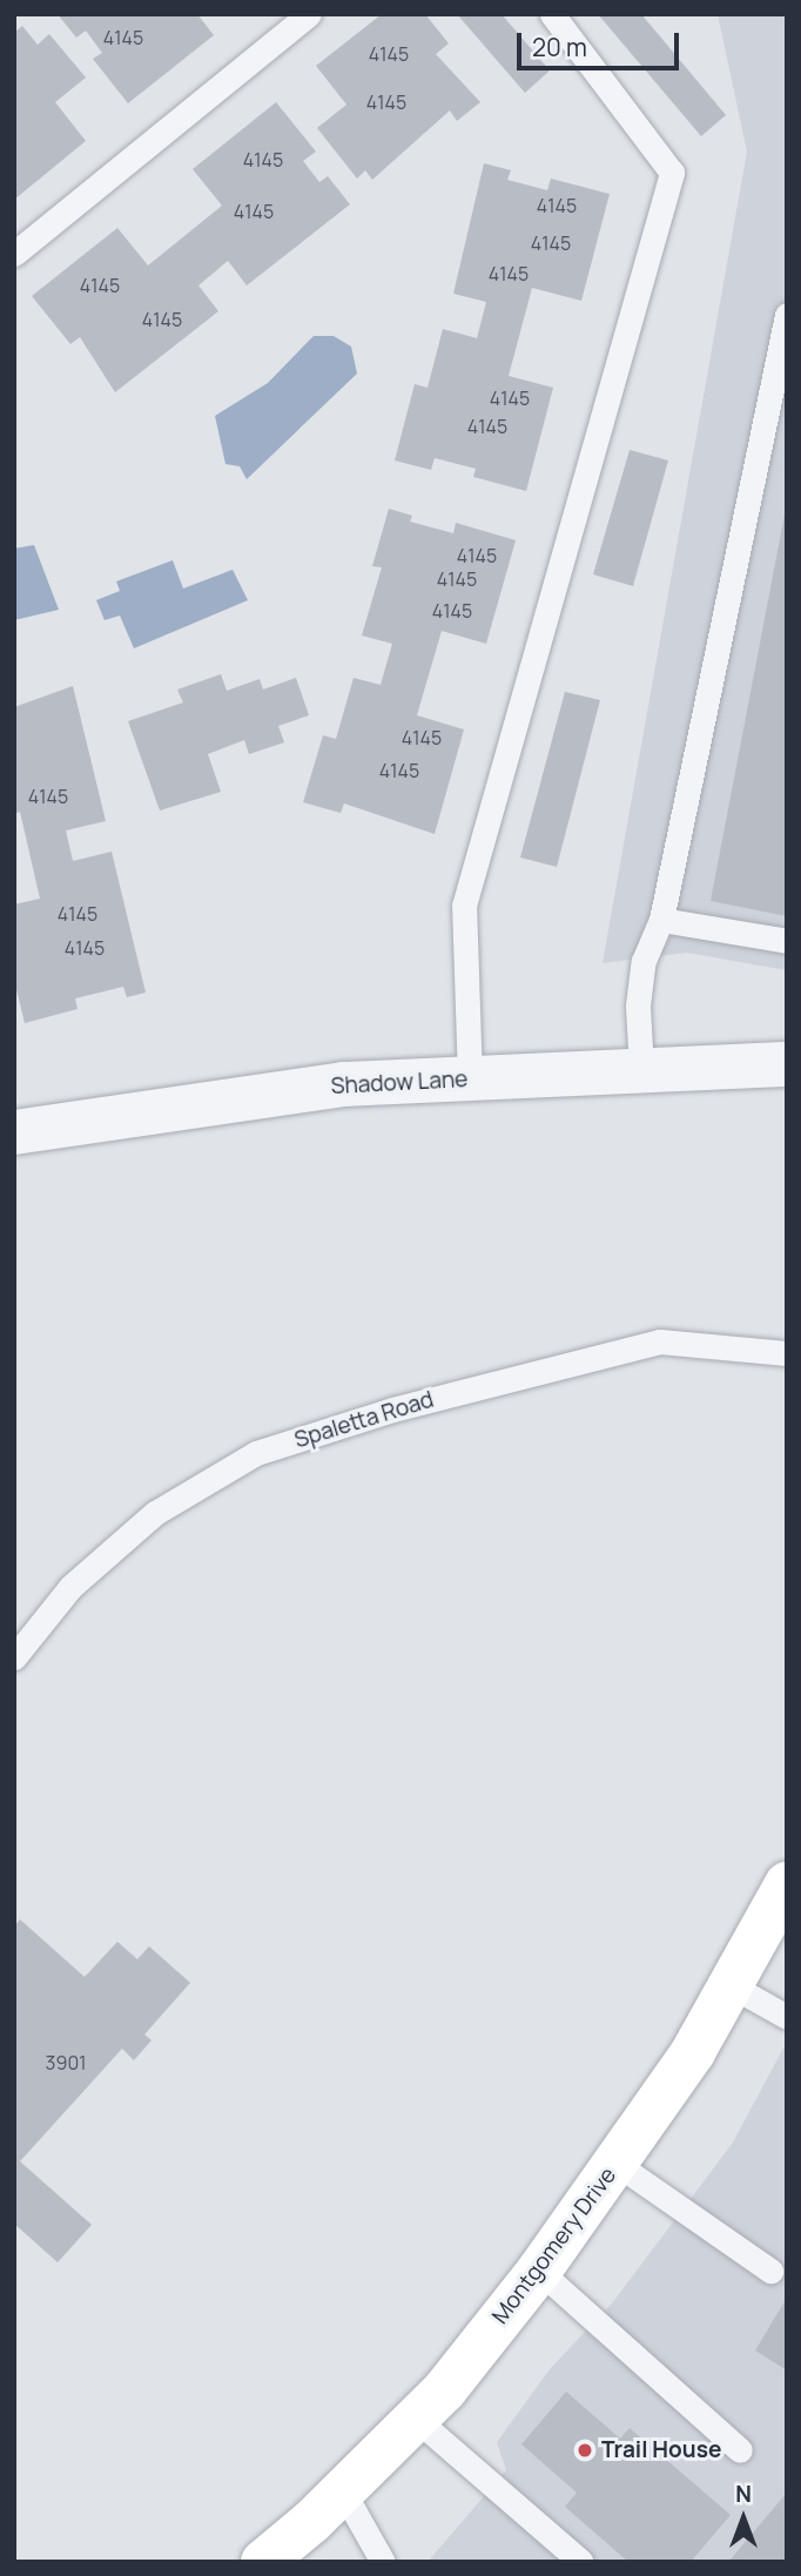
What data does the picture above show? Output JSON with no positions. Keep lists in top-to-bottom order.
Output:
{
  "streets": {
    "main road": ["Montgomery Drive"],
    "street": ["Shadow Lane"],
    "lane": ["Spaletta Road"]
  },
  "places": ["Trail House"],
  "house_numbers": [
    "4145",
    "4145",
    "4145",
    "4145",
    "4145",
    "4145",
    "4145",
    "4145",
    "4145",
    "4145",
    "4145",
    "4145",
    "4145",
    "4145",
    "4145",
    "4145",
    "4145",
    "4145",
    "4145",
    "4145",
    "3901"
  ],
  "scale_bar": "20 m",
  "north": "top"
}
